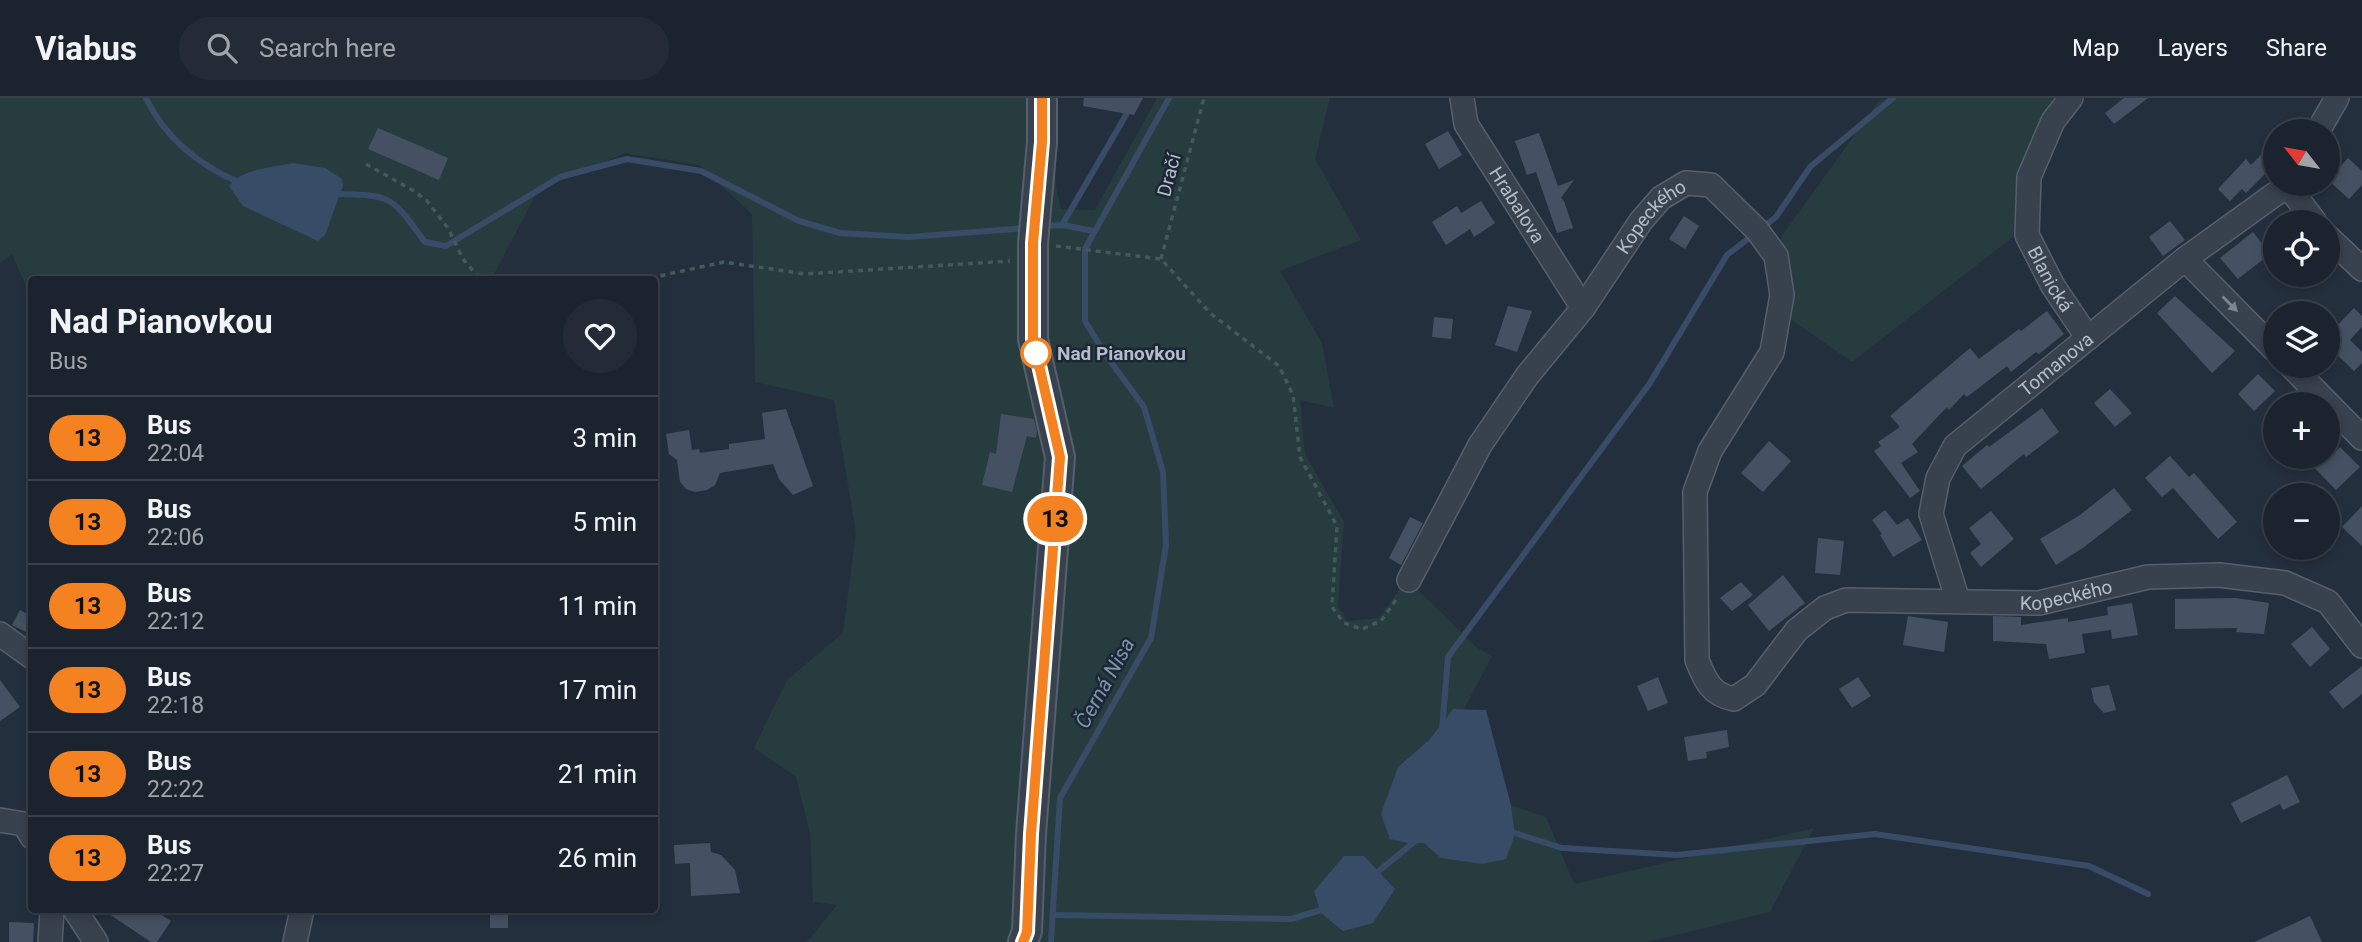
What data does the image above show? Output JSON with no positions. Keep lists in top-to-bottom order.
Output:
{
  "streets": {
    "street": [
      "Hrabalova",
      "Kopeckého",
      "Blanická",
      "Tomanova"
    ],
    "path": ["Dračí"]
  },
  "crossings": [
    ["Hrabalova", "Kopeckého"],
    ["Kopeckého", "Tomanova"],
    ["Blanická", "Tomanova"]
  ],
  "water": ["Černá Nisa"],
  "places": ["Nad Pianovkou"],
  "lines": ["bus line 13"],
  "north": "top left",
  "page": {
    "header": "Viabus",
    "search": "Search here",
    "nav": ["Map", "Layers", "Share"],
    "on_map": "13",
    "map_buttons": ["+", "−"],
    "heading": ["Nad Pianovkou", "Bus"],
    "list": [
      {
        "mark": "13",
        "name": "Bus",
        "note": "22:04",
        "value": "3 min"
      },
      {
        "mark": "13",
        "name": "Bus",
        "note": "22:06",
        "value": "5 min"
      },
      {
        "mark": "13",
        "name": "Bus",
        "note": "22:12",
        "value": "11 min"
      },
      {
        "mark": "13",
        "name": "Bus",
        "note": "22:18",
        "value": "17 min"
      },
      {
        "mark": "13",
        "name": "Bus",
        "note": "22:22",
        "value": "21 min"
      },
      {
        "mark": "13",
        "name": "Bus",
        "note": "22:27",
        "value": "26 min"
      }
    ]
  }
}
